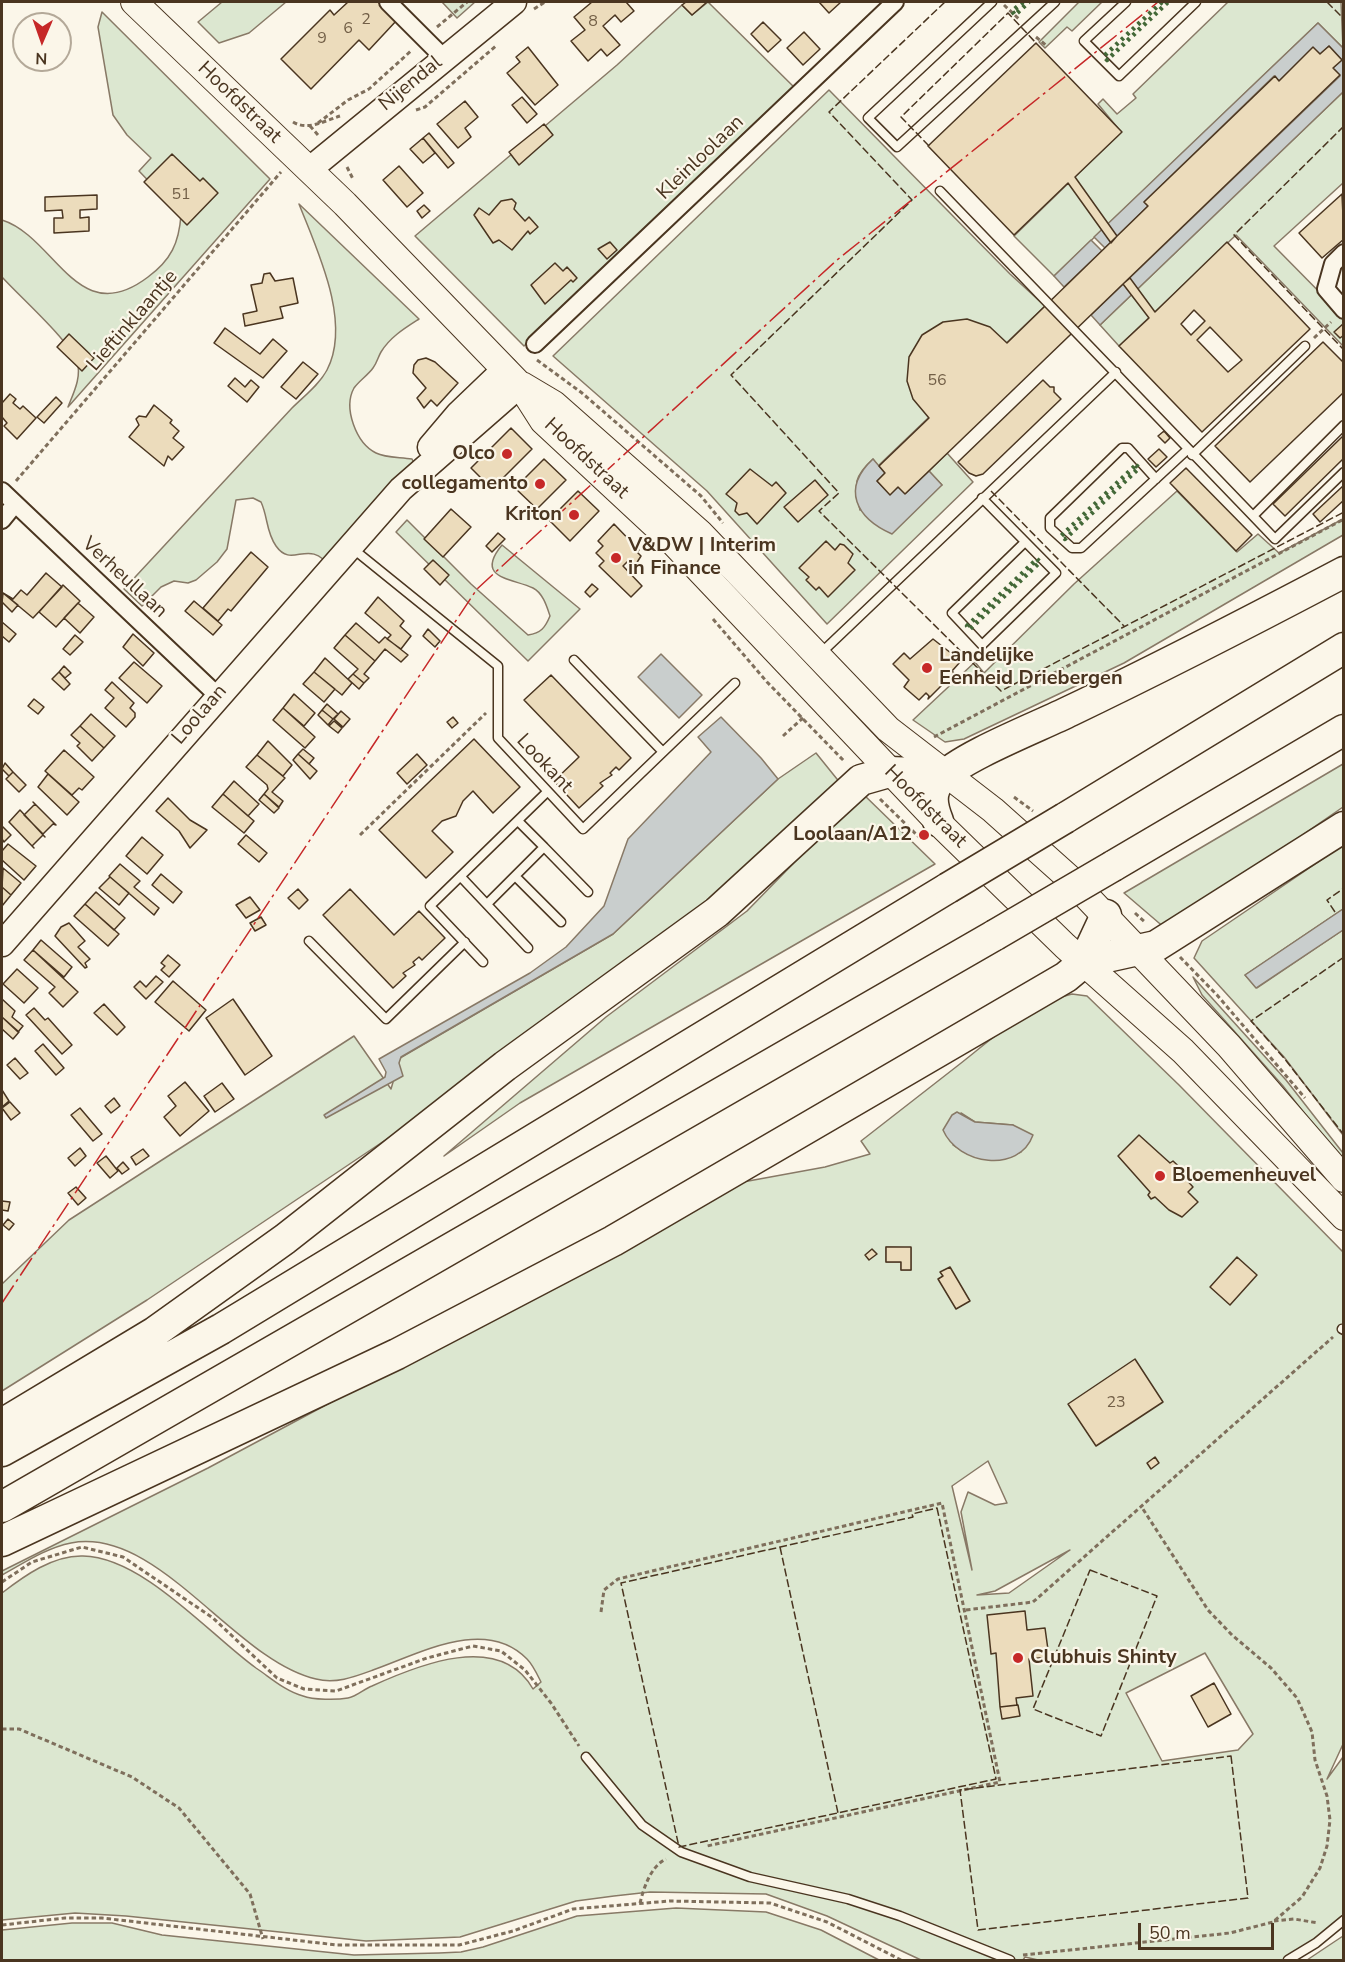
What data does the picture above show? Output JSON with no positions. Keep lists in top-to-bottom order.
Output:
{
  "streets": {
    "main road": ["Hoofdstraat"],
    "street": [
      "Nijendal",
      "Kleinloolaan",
      "Verheullaan",
      "Loolaan"
    ],
    "lane": ["Lookant"],
    "path": ["Lieftinklaantje"]
  },
  "crossings": [
    ["Nijendal", "Hoofdstraat"],
    ["Hoofdstraat", "Loolaan"],
    ["Lieftinklaantje", "Verheullaan"],
    ["Verheullaan", "Loolaan"],
    ["Loolaan", "Lookant"]
  ],
  "places": [
    "Olco",
    "collegamento",
    "Kriton",
    "V&DW | Interim in Finance",
    "Landelijke Eenheid Driebergen",
    "Loolaan/A12",
    "Bloemenheuvel",
    "Clubhuis Shinty"
  ],
  "house_numbers": [
    "2",
    "8",
    "6",
    "9",
    "51",
    "56",
    "23"
  ],
  "scale_bar": "50 m",
  "north": "bottom"
}
